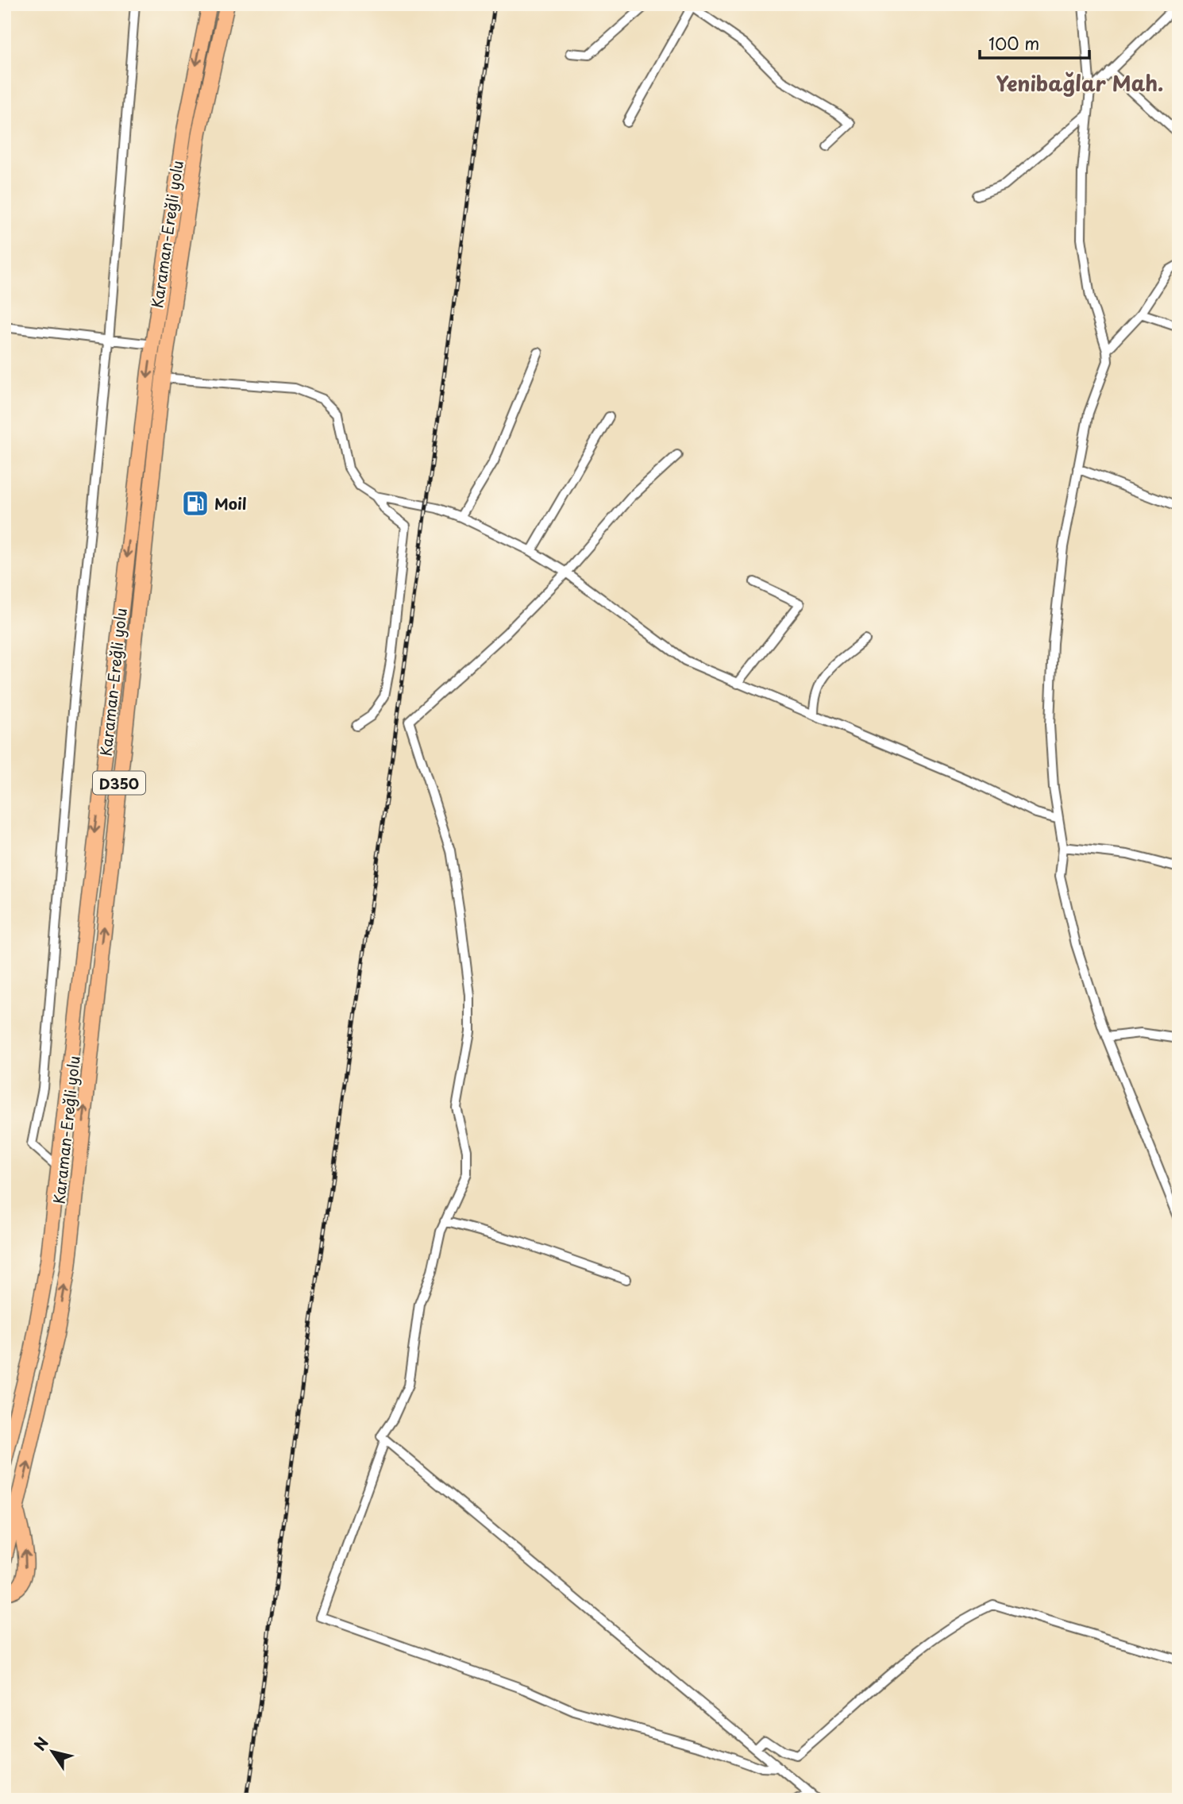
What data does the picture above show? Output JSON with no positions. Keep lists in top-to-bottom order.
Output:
{
  "streets": {
    "highway": ["Karaman-Ereğli yolu", "D350"]
  },
  "districts": ["Yenibağlar Mah."],
  "places": {
    "fuel station": ["Moil"]
  },
  "scale_bar": "100 m",
  "north": "top left"
}
